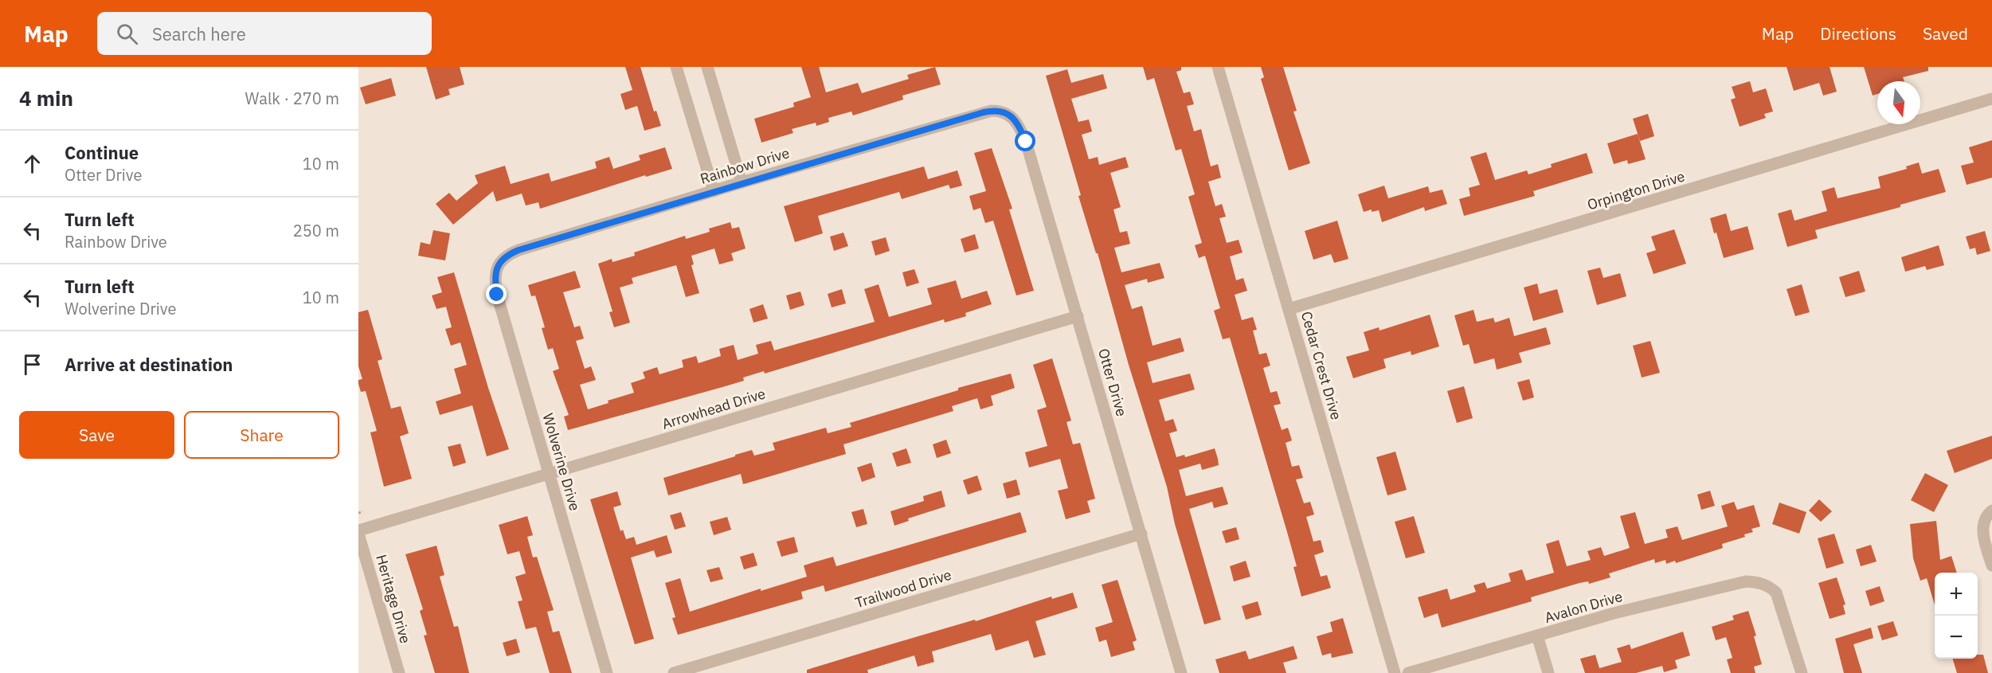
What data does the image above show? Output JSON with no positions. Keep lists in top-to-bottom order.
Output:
{
  "streets": {
    "street": [
      "Rainbow Drive",
      "Orpington Drive",
      "Cedar Crest Drive",
      "Otter Drive",
      "Arrowhead Drive",
      "Wolverine Drive",
      "Trailwood Drive",
      "Heritage Drive",
      "Avalon Drive"
    ]
  },
  "crossings": [
    ["Rainbow Drive", "Otter Drive"],
    ["Rainbow Drive", "Wolverine Drive"],
    ["Orpington Drive", "Cedar Crest Drive"],
    ["Otter Drive", "Arrowhead Drive"],
    ["Otter Drive", "Trailwood Drive"],
    ["Arrowhead Drive", "Wolverine Drive"],
    ["Arrowhead Drive", "Heritage Drive"]
  ],
  "north": "bottom",
  "page": {
    "header": "Map",
    "search": "Search here",
    "nav": ["Map", "Directions", "Saved"],
    "heading": ["4 min", "Walk · 270 m"],
    "list": [
      ["Continue", "Otter Drive", "10 m"],
      ["Turn left", "Rainbow Drive", "250 m"],
      ["Turn left", "Wolverine Drive", "10 m"],
      "Arrive at destination"
    ],
    "buttons": ["Save", "Share"],
    "map_buttons": ["+", "−"]
  }
}
